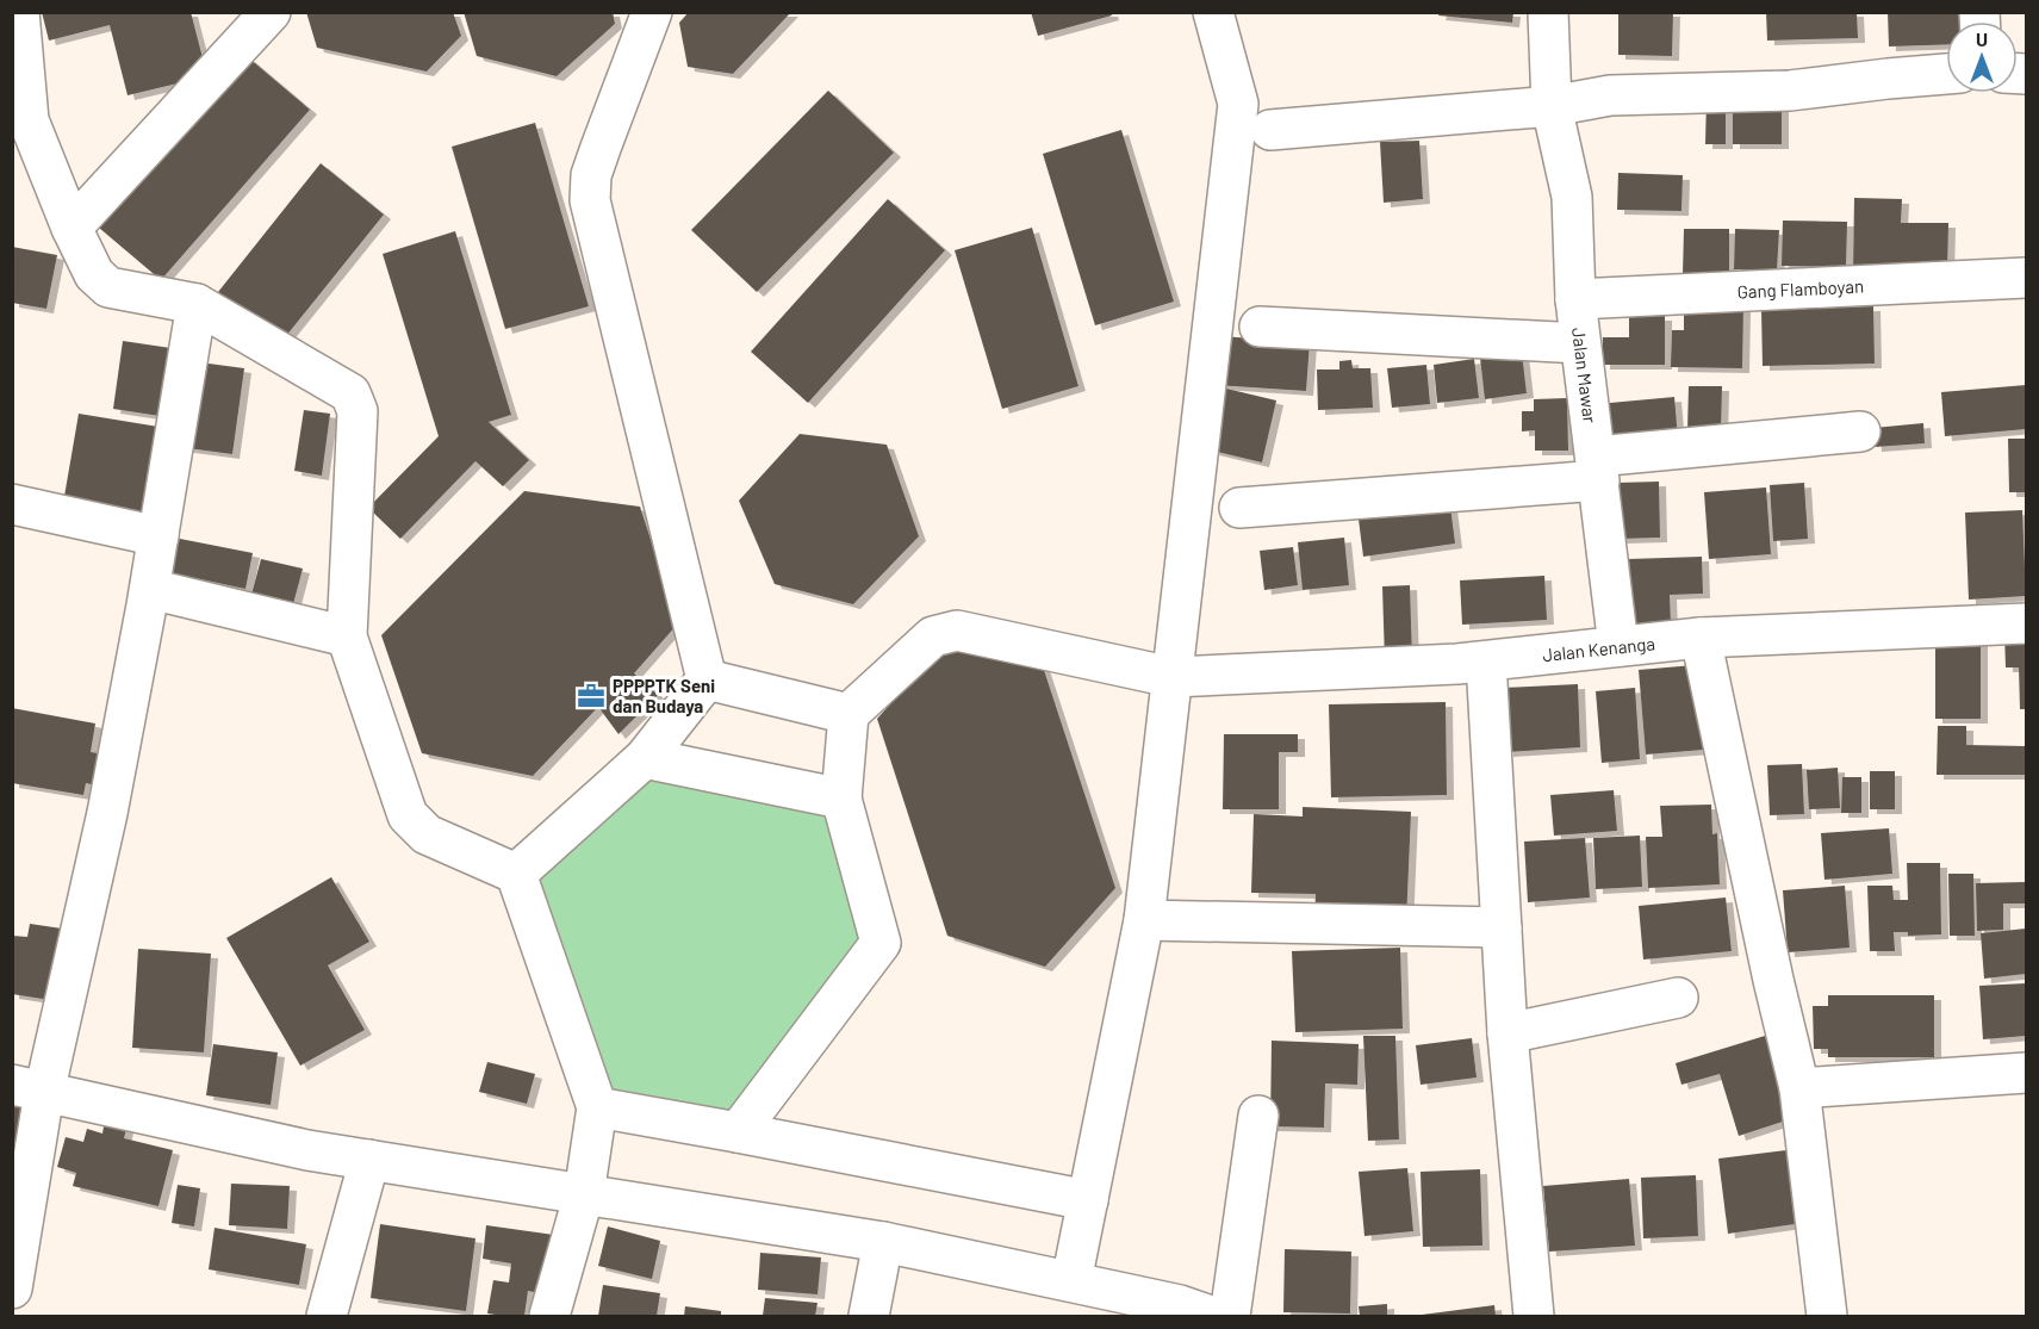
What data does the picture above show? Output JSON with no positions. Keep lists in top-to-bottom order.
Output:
{
  "streets": {
    "street": ["Gang Flamboyan", "Jalan Mawar", "Jalan Kenanga"]
  },
  "crossings": [
    ["Gang Flamboyan", "Jalan Mawar"],
    ["Jalan Mawar", "Jalan Kenanga"]
  ],
  "places": {
    "office": ["PPPPTK Seni dan Budaya"]
  },
  "north": "top"
}
